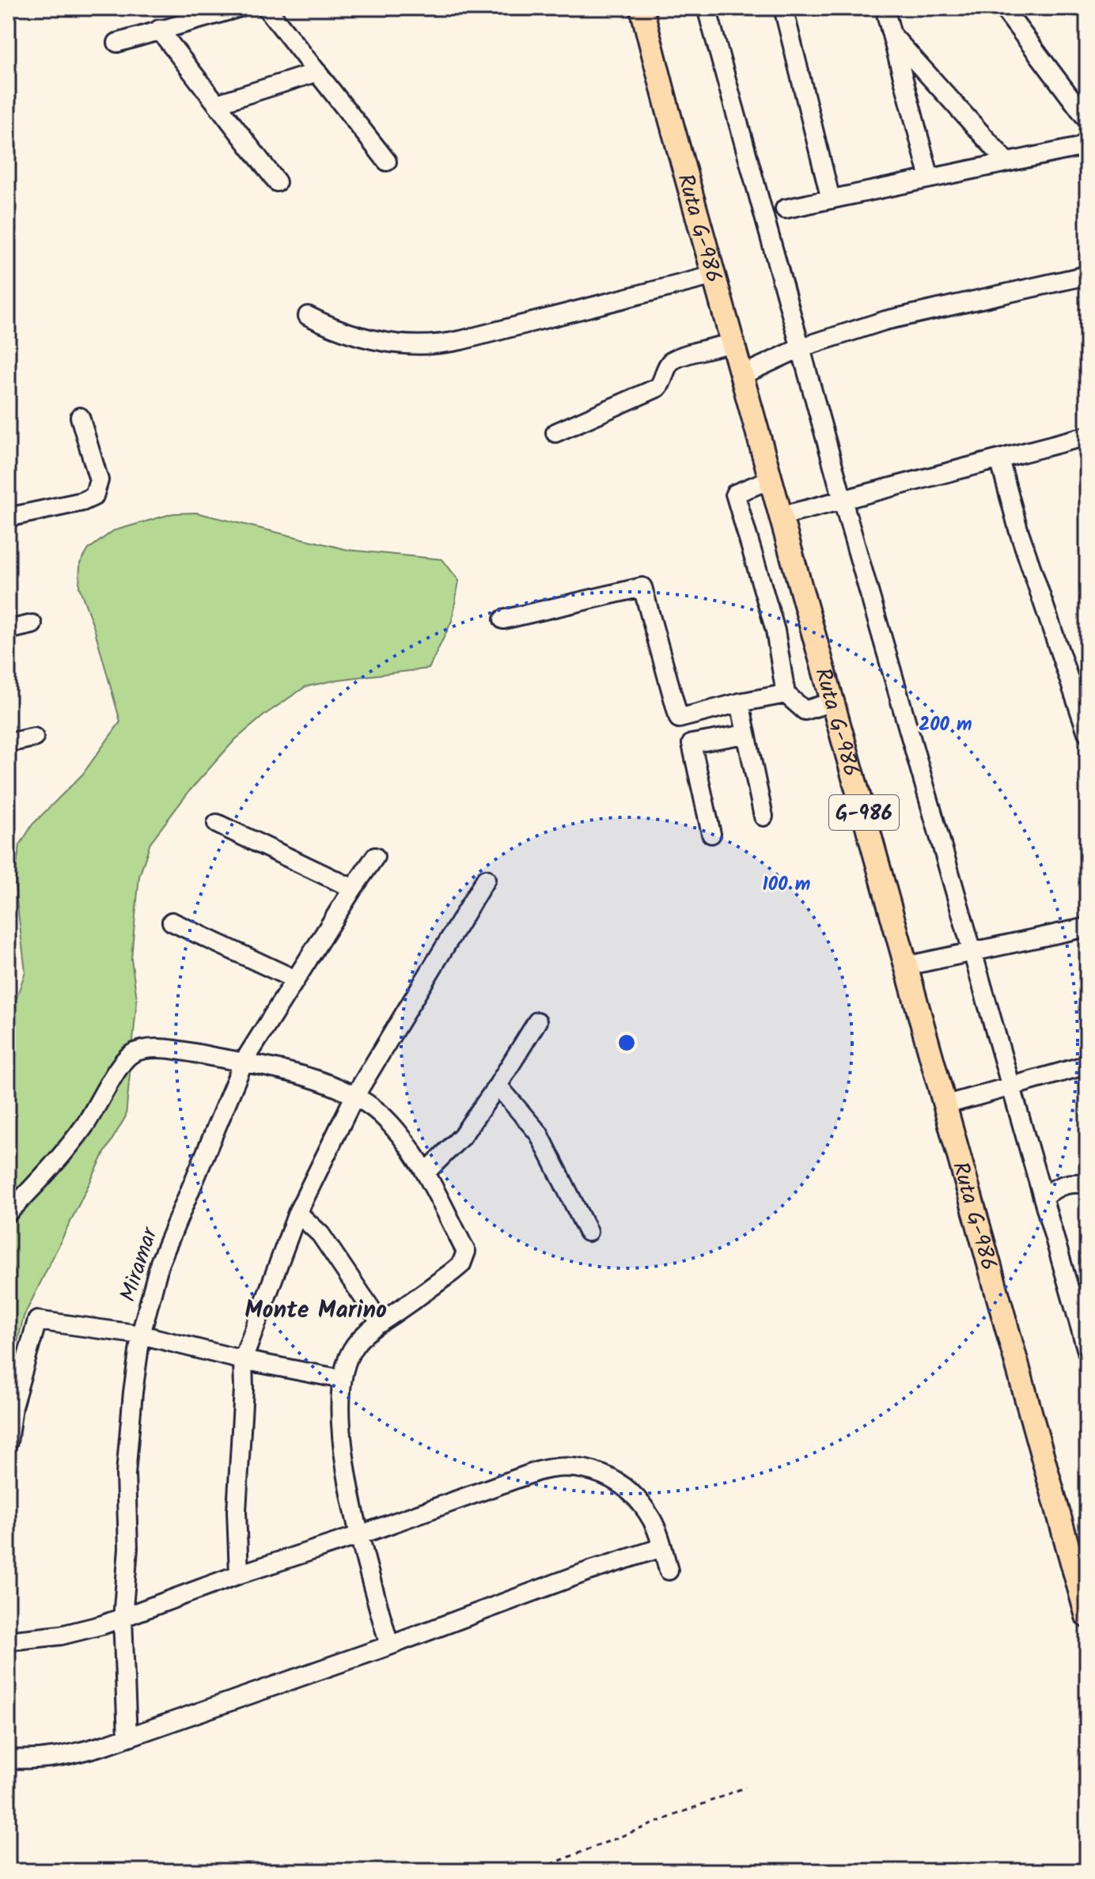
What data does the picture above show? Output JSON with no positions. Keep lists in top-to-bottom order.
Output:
{
  "streets": {
    "main road": ["Ruta G-986", "G-986"],
    "street": ["Miramar"]
  },
  "districts": ["Monte Marino"],
  "rings": ["200 m", "100 m"]
}
